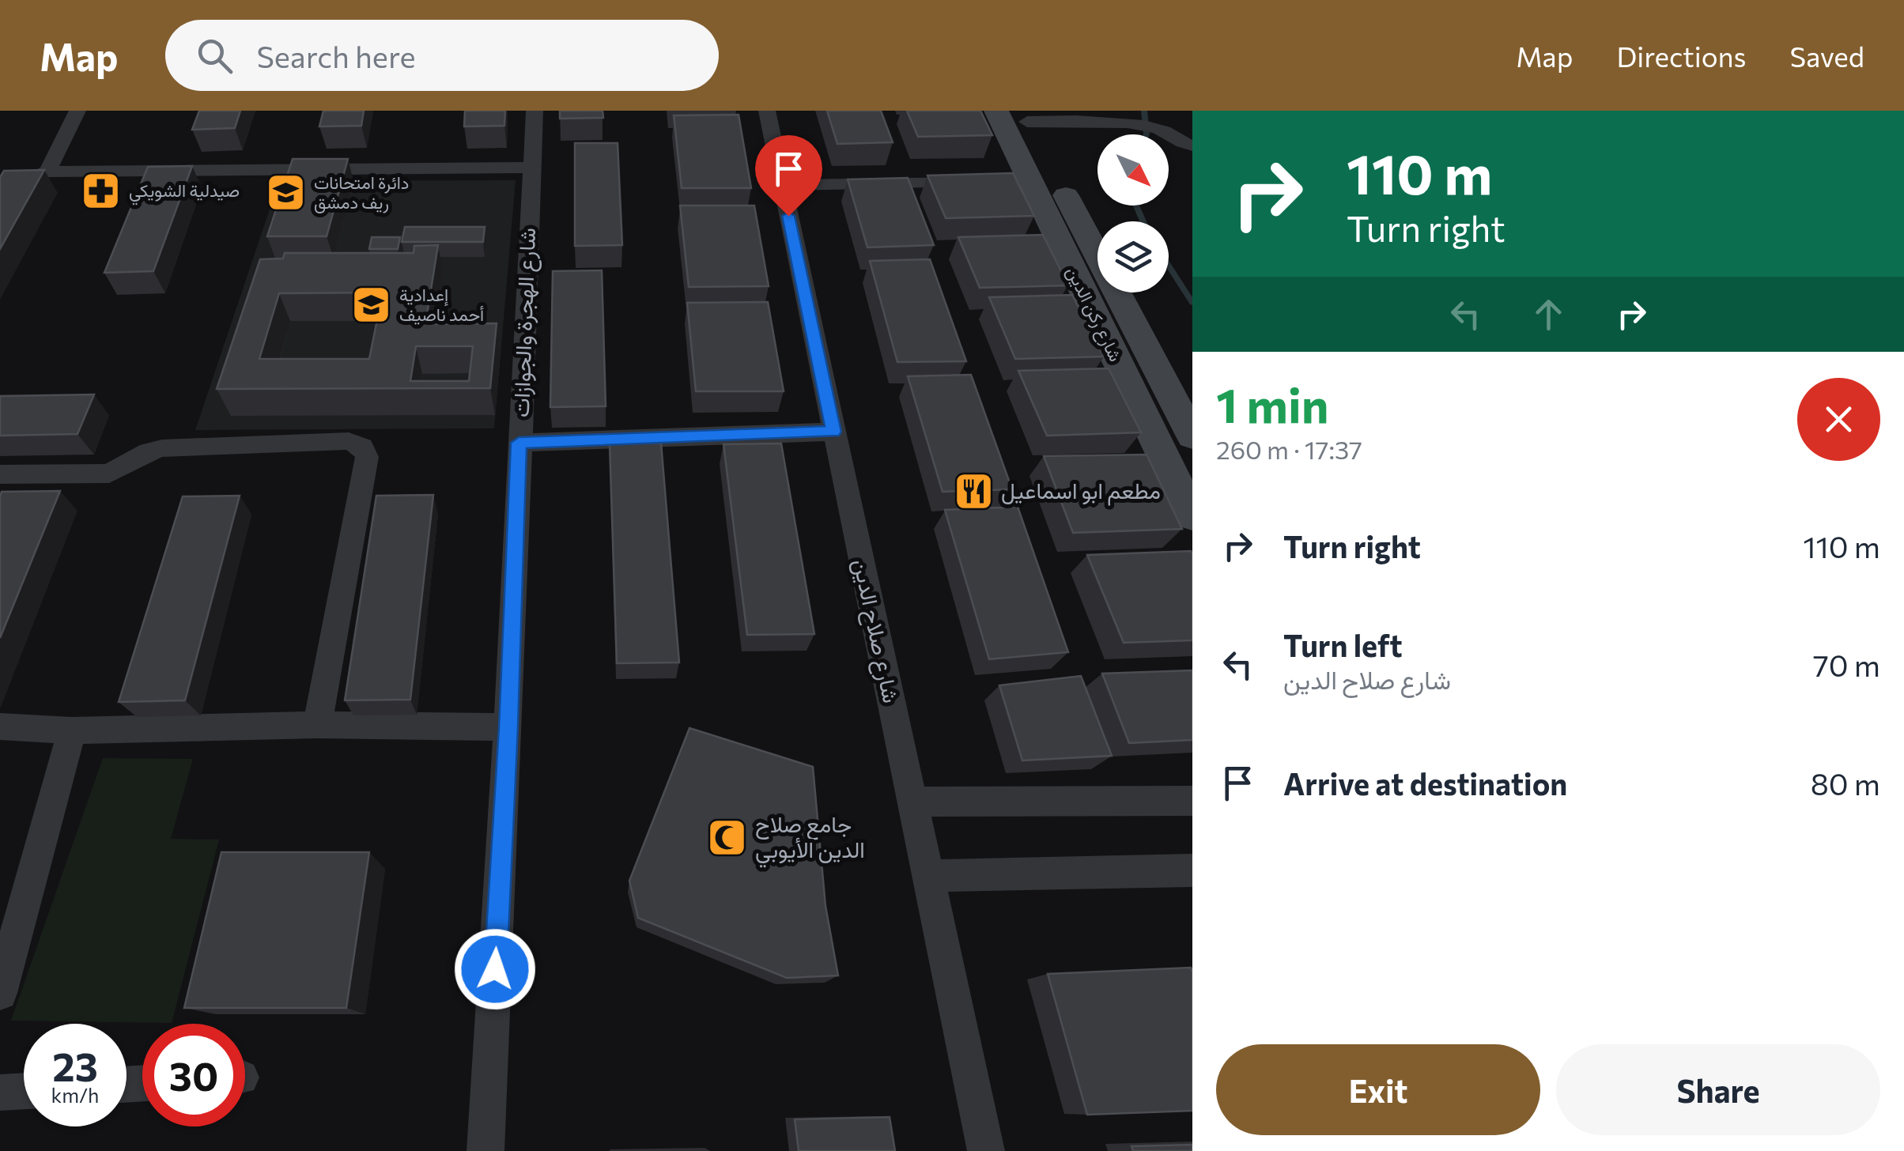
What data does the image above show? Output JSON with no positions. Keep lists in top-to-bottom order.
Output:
{
  "streets": {
    "main road": ["شارع ركن الدين"],
    "street": ["شارع الهجرة والجوازات", "شارع صلاح الدين"]
  },
  "places": {
    "pharmacy": ["صيدلية الشويكي"],
    "school or university": ["دائرة امتحانات ريف دمشق", "إعدادية أحمد ناصيف"],
    "restaurant": ["مطعم ابو اسماعيل"],
    "mosque": ["جامع صلاح الدين الأيوبي"]
  },
  "north": "bottom right",
  "page": {
    "header": "Map",
    "search": "Search here",
    "nav": ["Map", "Directions", "Saved"],
    "turn": ["110 m", "Turn right"],
    "heading": ["1 min", "260 m · 17:37"],
    "list": [
      {
        "name": "Turn right",
        "value": "110 m"
      },
      {
        "name": "Turn left",
        "note": "شارع صلاح الدين",
        "value": "70 m"
      },
      {
        "name": "Arrive at destination",
        "value": "80 m"
      }
    ],
    "speed": "23 km/h",
    "limit": "30",
    "buttons": ["Exit", "Share"]
  }
}
